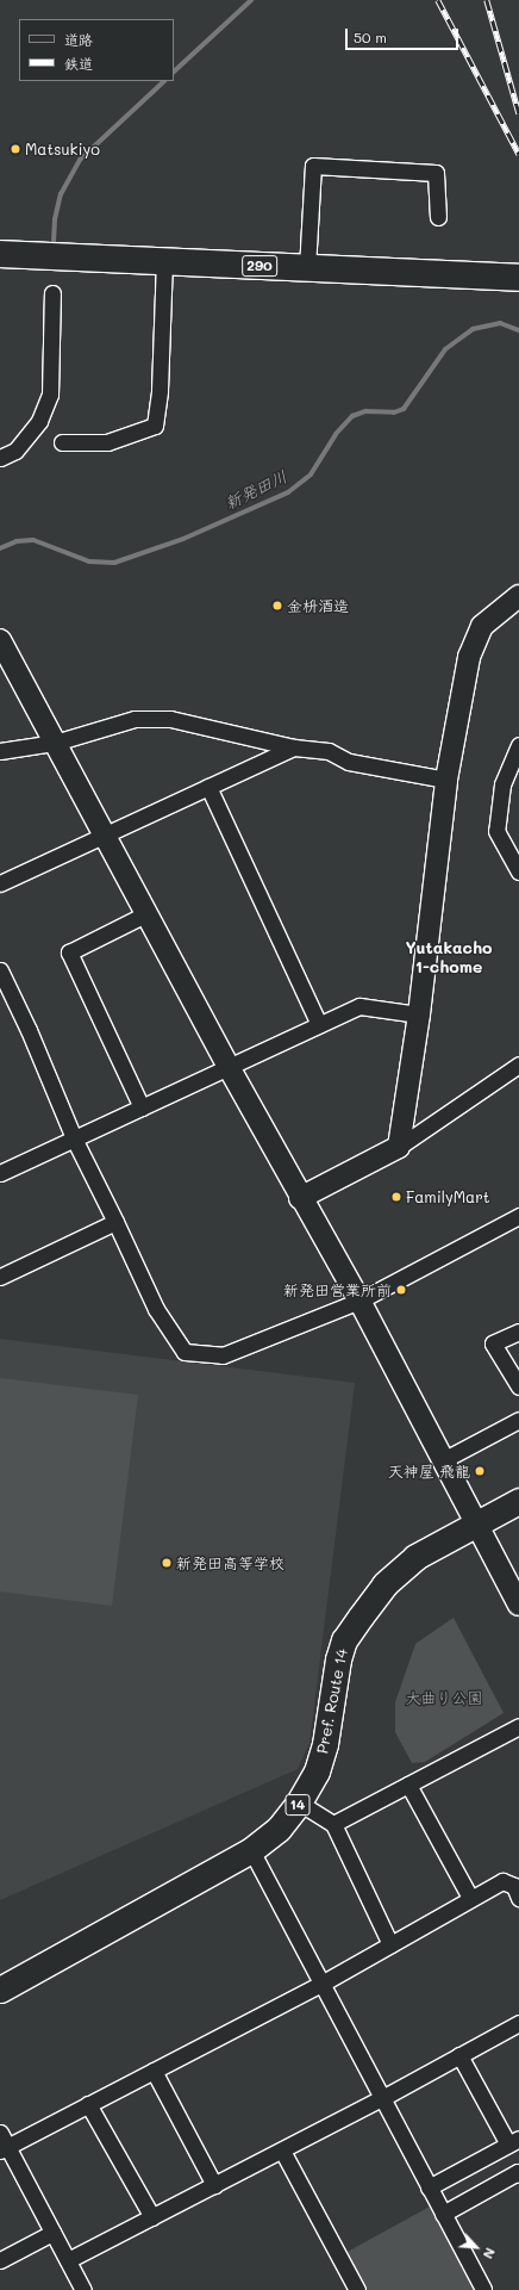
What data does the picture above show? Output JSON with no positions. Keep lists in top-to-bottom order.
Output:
{
  "streets": {
    "highway": ["290"],
    "main road": ["Pref. Route 14", "14"]
  },
  "districts": ["Yutakacho 1-chome"],
  "water": ["新発田川"],
  "parks": ["大曲り公園"],
  "places": [
    "Matsukiyo",
    "金枡酒造",
    "FamilyMart",
    "新発田営業所前",
    "天神屋 飛龍",
    "新発田高等学校"
  ],
  "legend": ["道路", "鉄道"],
  "scale_bar": "50 m",
  "north": "bottom right"
}
